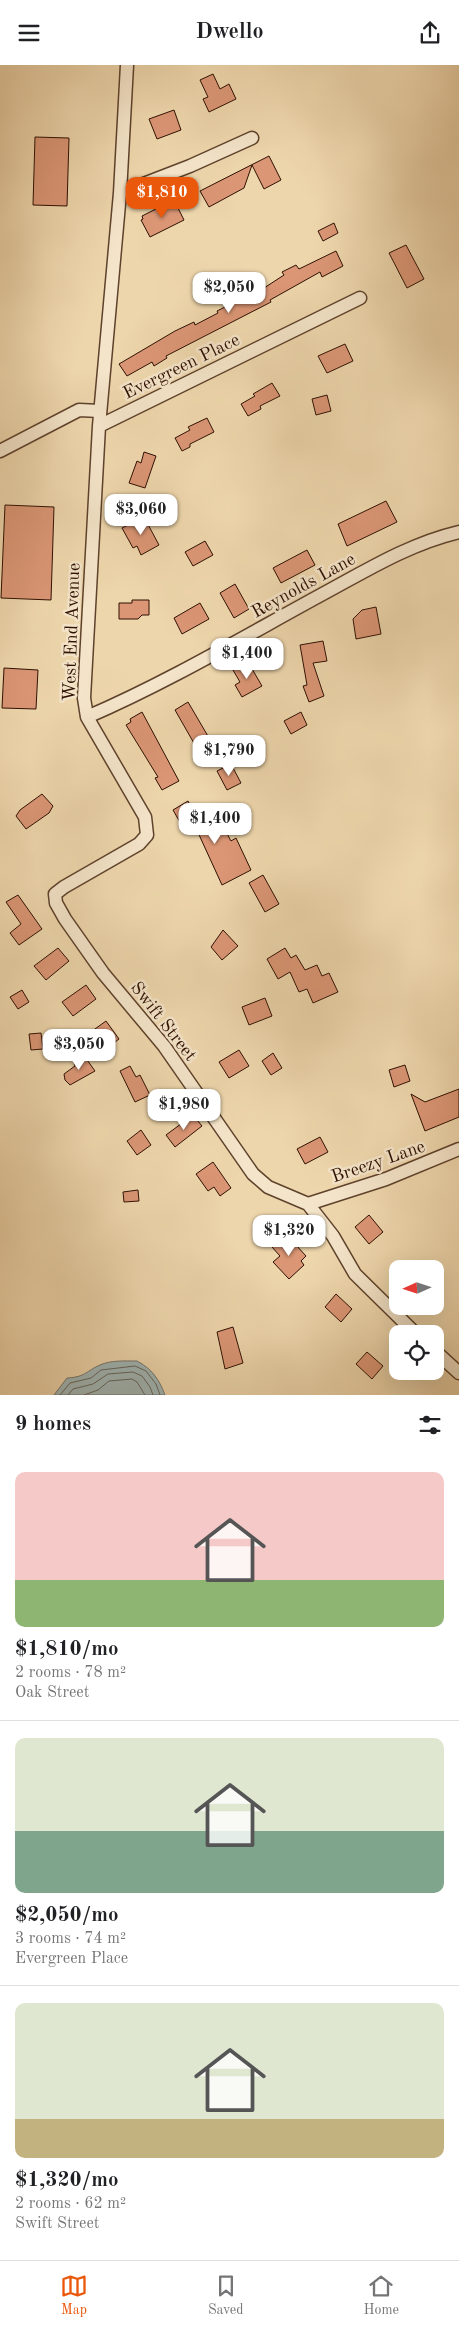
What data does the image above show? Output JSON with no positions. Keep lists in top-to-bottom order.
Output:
{
  "streets": {
    "street": [
      "Evergreen Place",
      "Reynolds Lane",
      "West End Avenue",
      "Swift Street",
      "Breezy Lane"
    ]
  },
  "crossings": [
    ["Evergreen Place", "West End Avenue"],
    ["Reynolds Lane", "West End Avenue"],
    ["West End Avenue", "Swift Street"],
    ["Swift Street", "Breezy Lane"]
  ],
  "north": "left",
  "page": {
    "header": "Dwello",
    "price": [
      "$1,810",
      "$2,050",
      "$3,060",
      "$1,400",
      "$1,790",
      "$1,400",
      "$3,050",
      "$1,980",
      "$1,320"
    ],
    "heading": "9 homes",
    "list": [
      {
        "name": "$1,810/mo",
        "note": "2 rooms · 78 m² · Oak Street"
      },
      {
        "name": "$2,050/mo",
        "note": "3 rooms · 74 m² · Evergreen Place"
      },
      {
        "name": "$1,320/mo",
        "note": "2 rooms · 62 m² · Swift Street"
      }
    ],
    "tabs": ["Map", "Saved", "Home"]
  }
}
